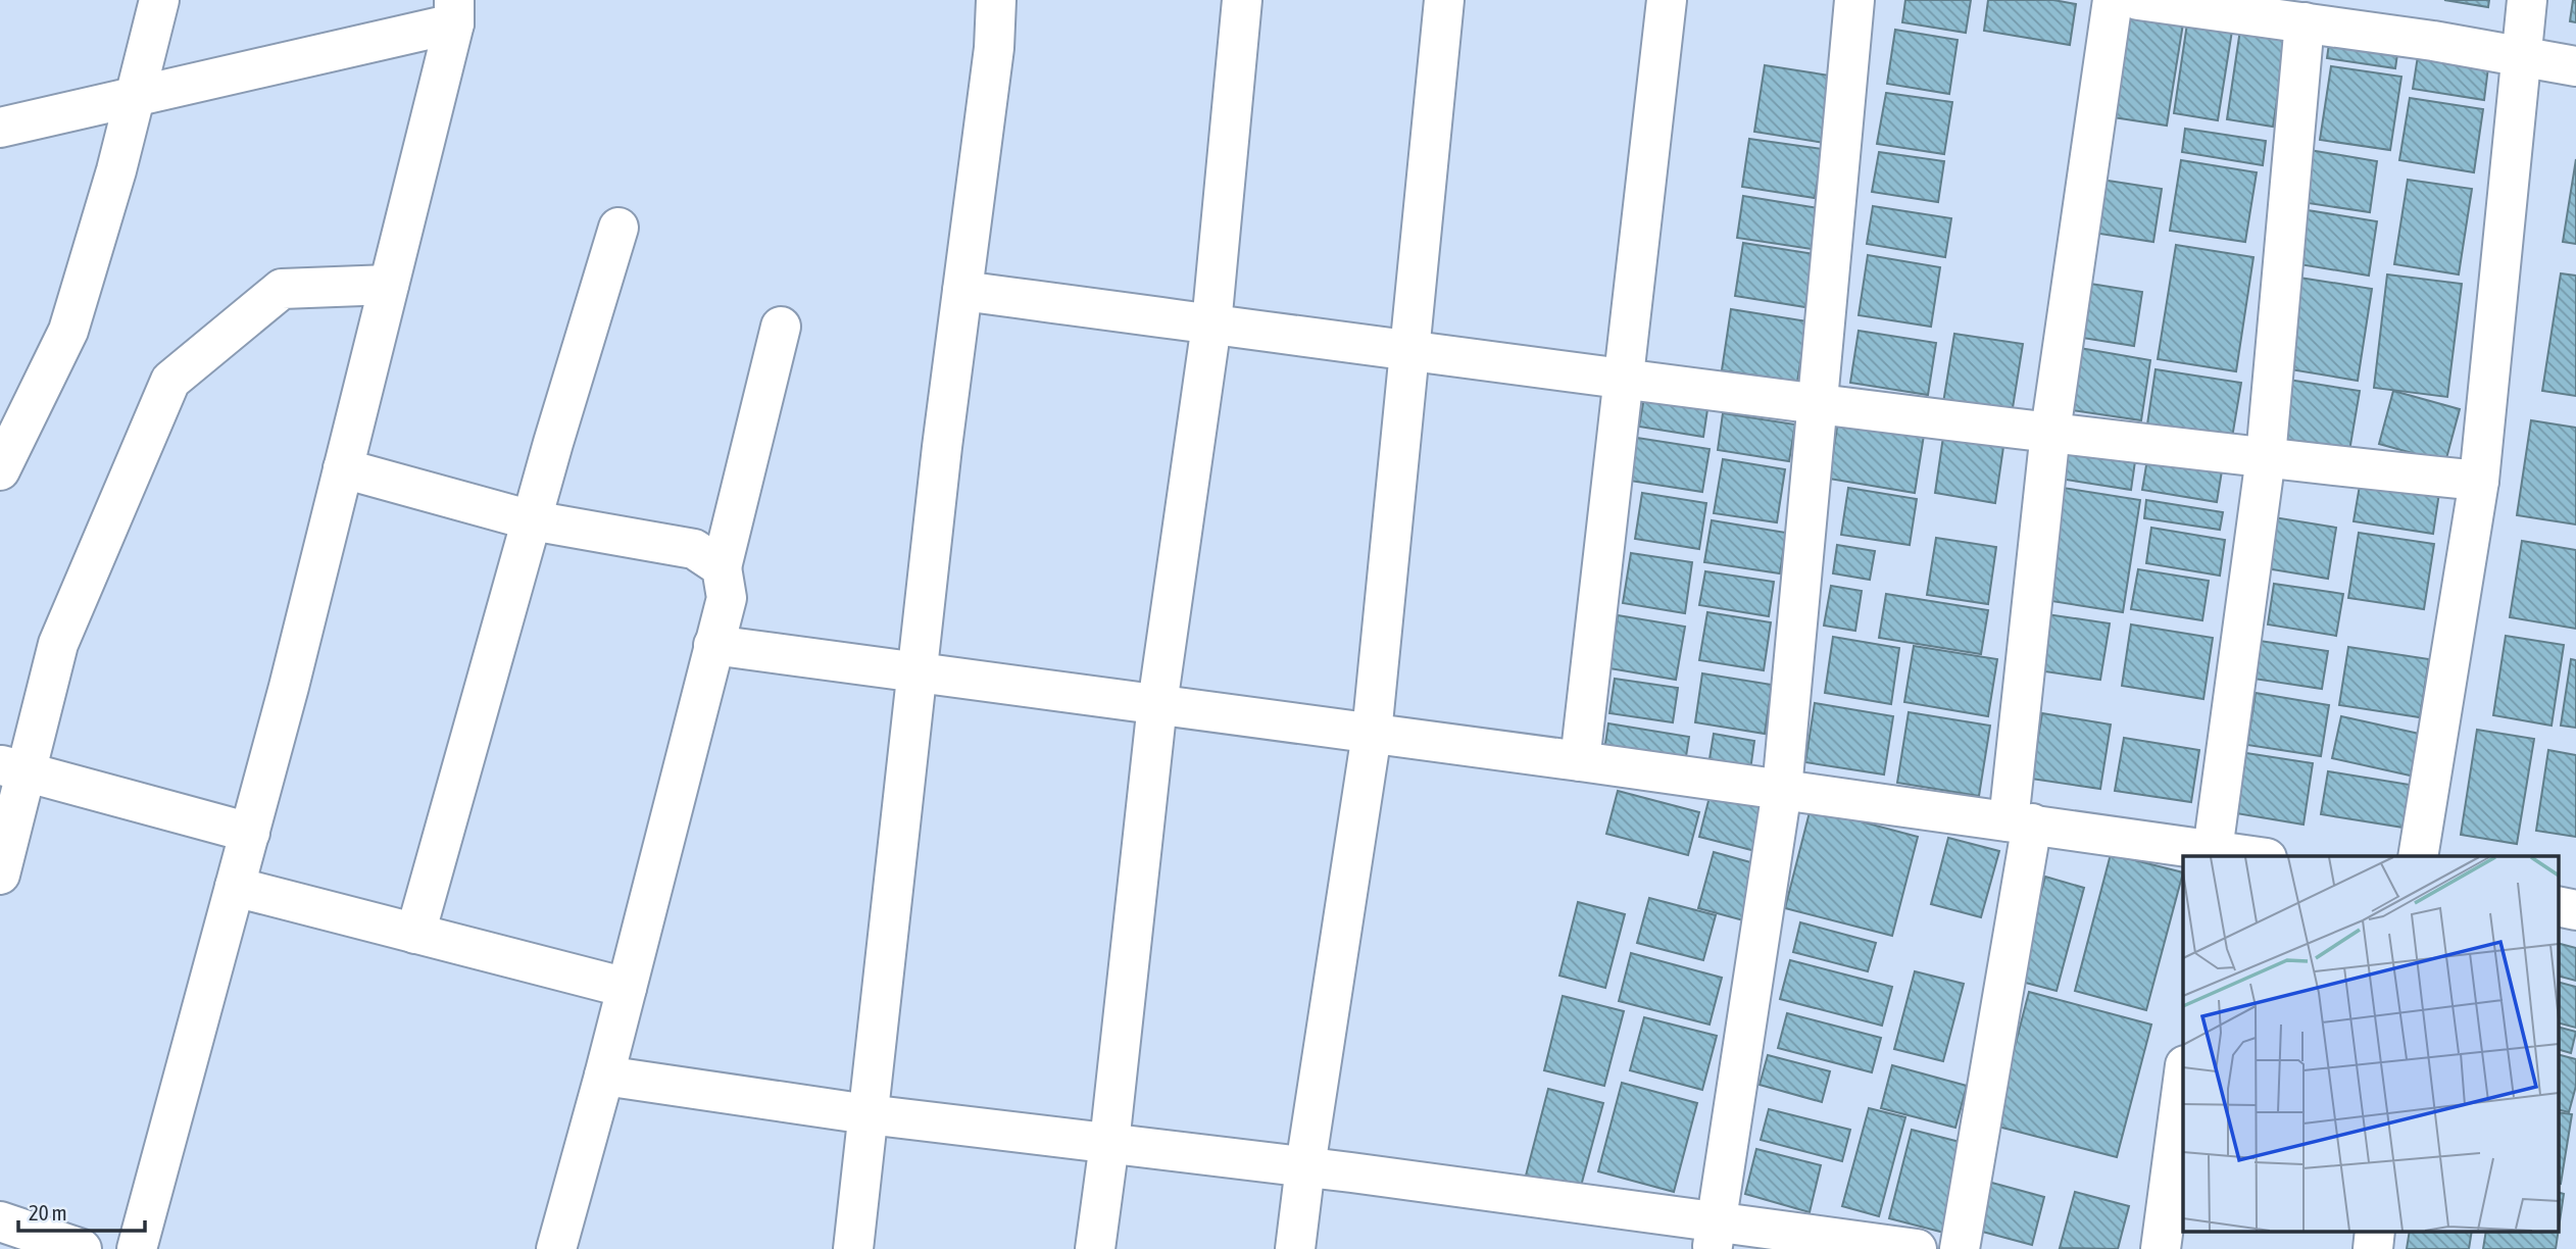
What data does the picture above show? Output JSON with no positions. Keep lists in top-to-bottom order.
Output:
{
  "scale_bar": "20 m"
}
